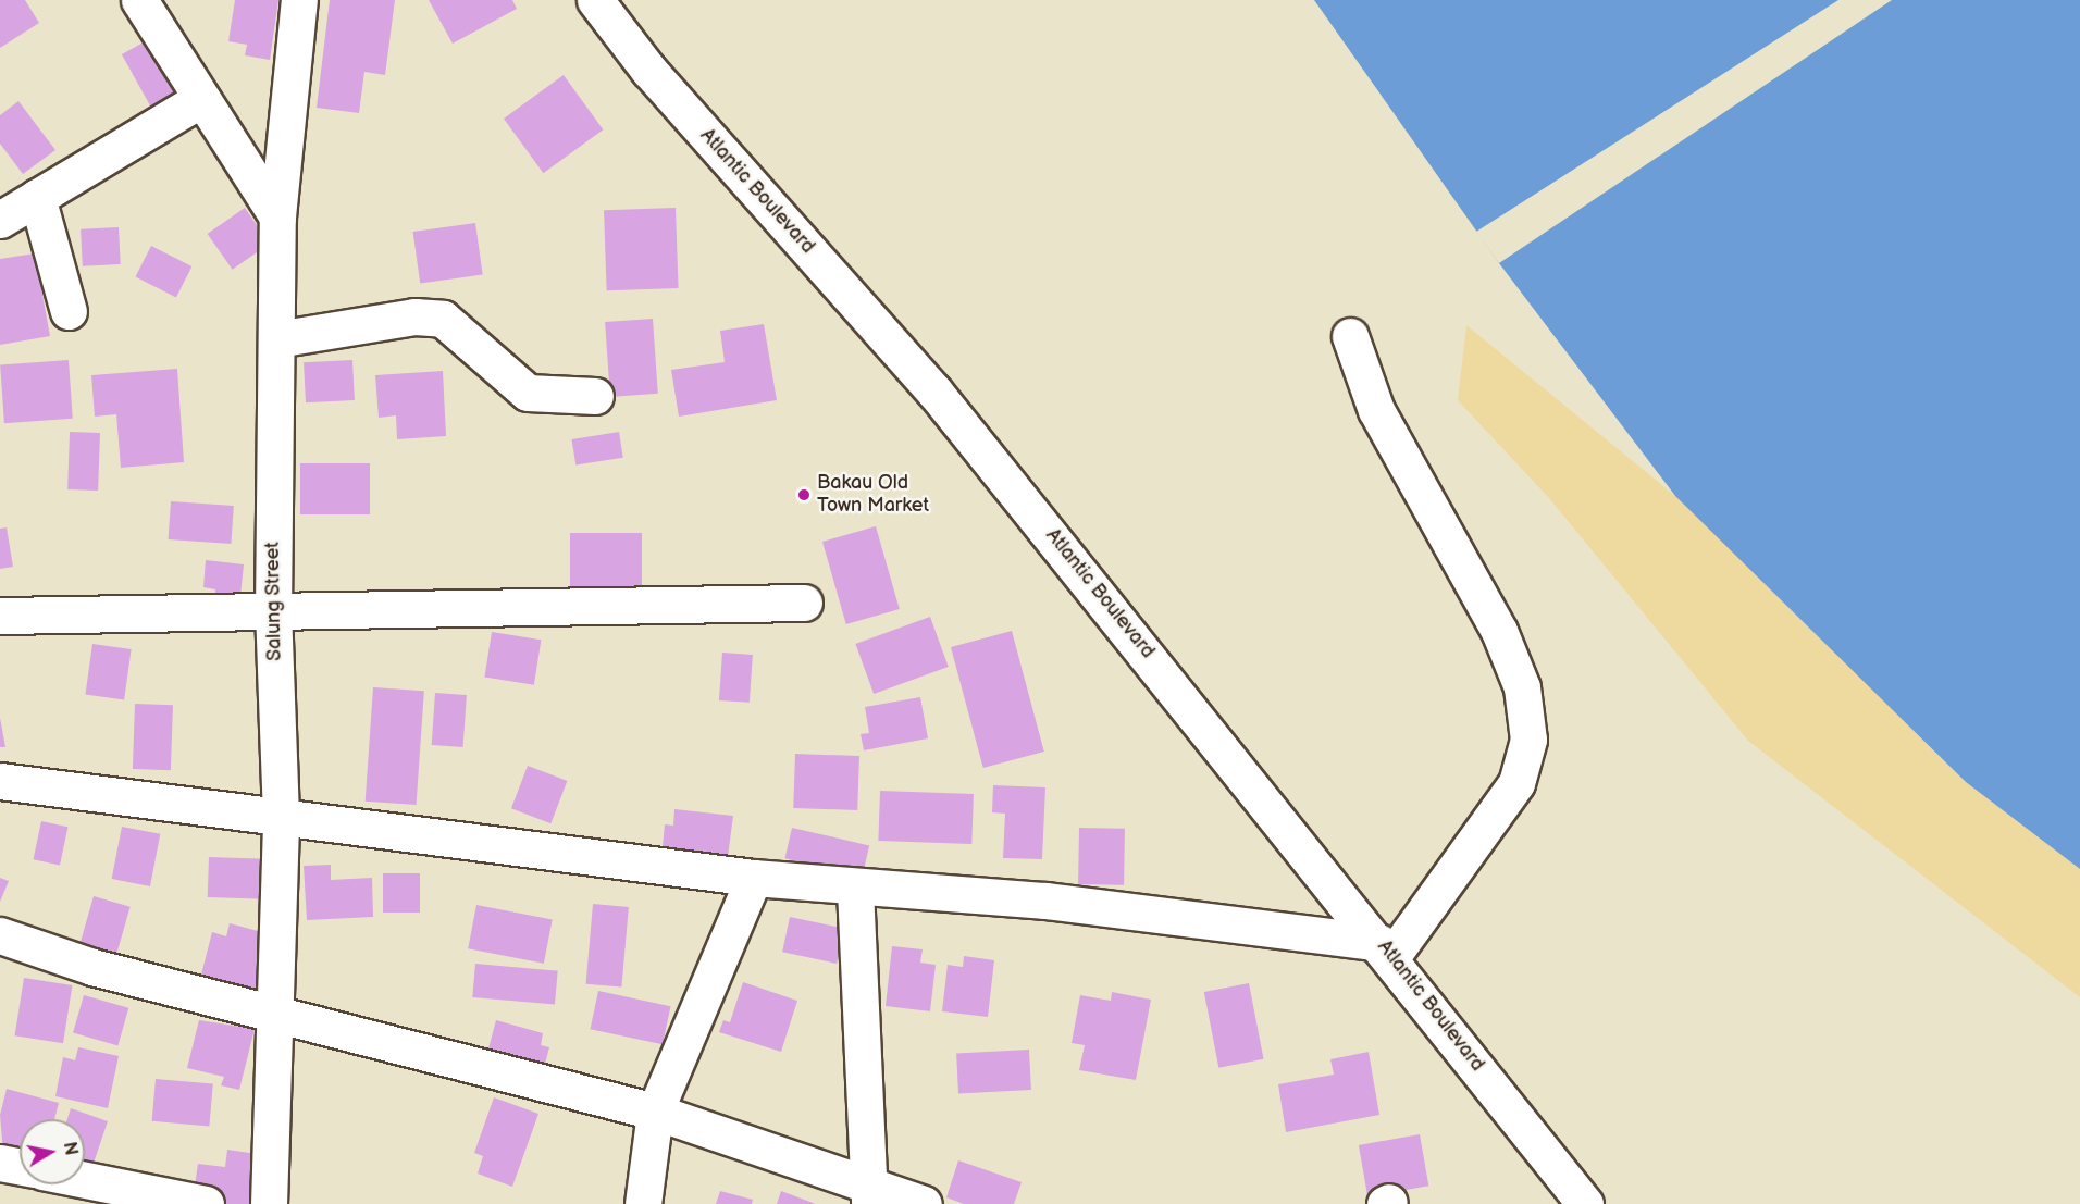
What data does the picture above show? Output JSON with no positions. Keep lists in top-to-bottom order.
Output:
{
  "streets": {
    "street": ["Atlantic Boulevard", "Salung Street"]
  },
  "places": ["Bakau Old Town Market"],
  "north": "right"
}
